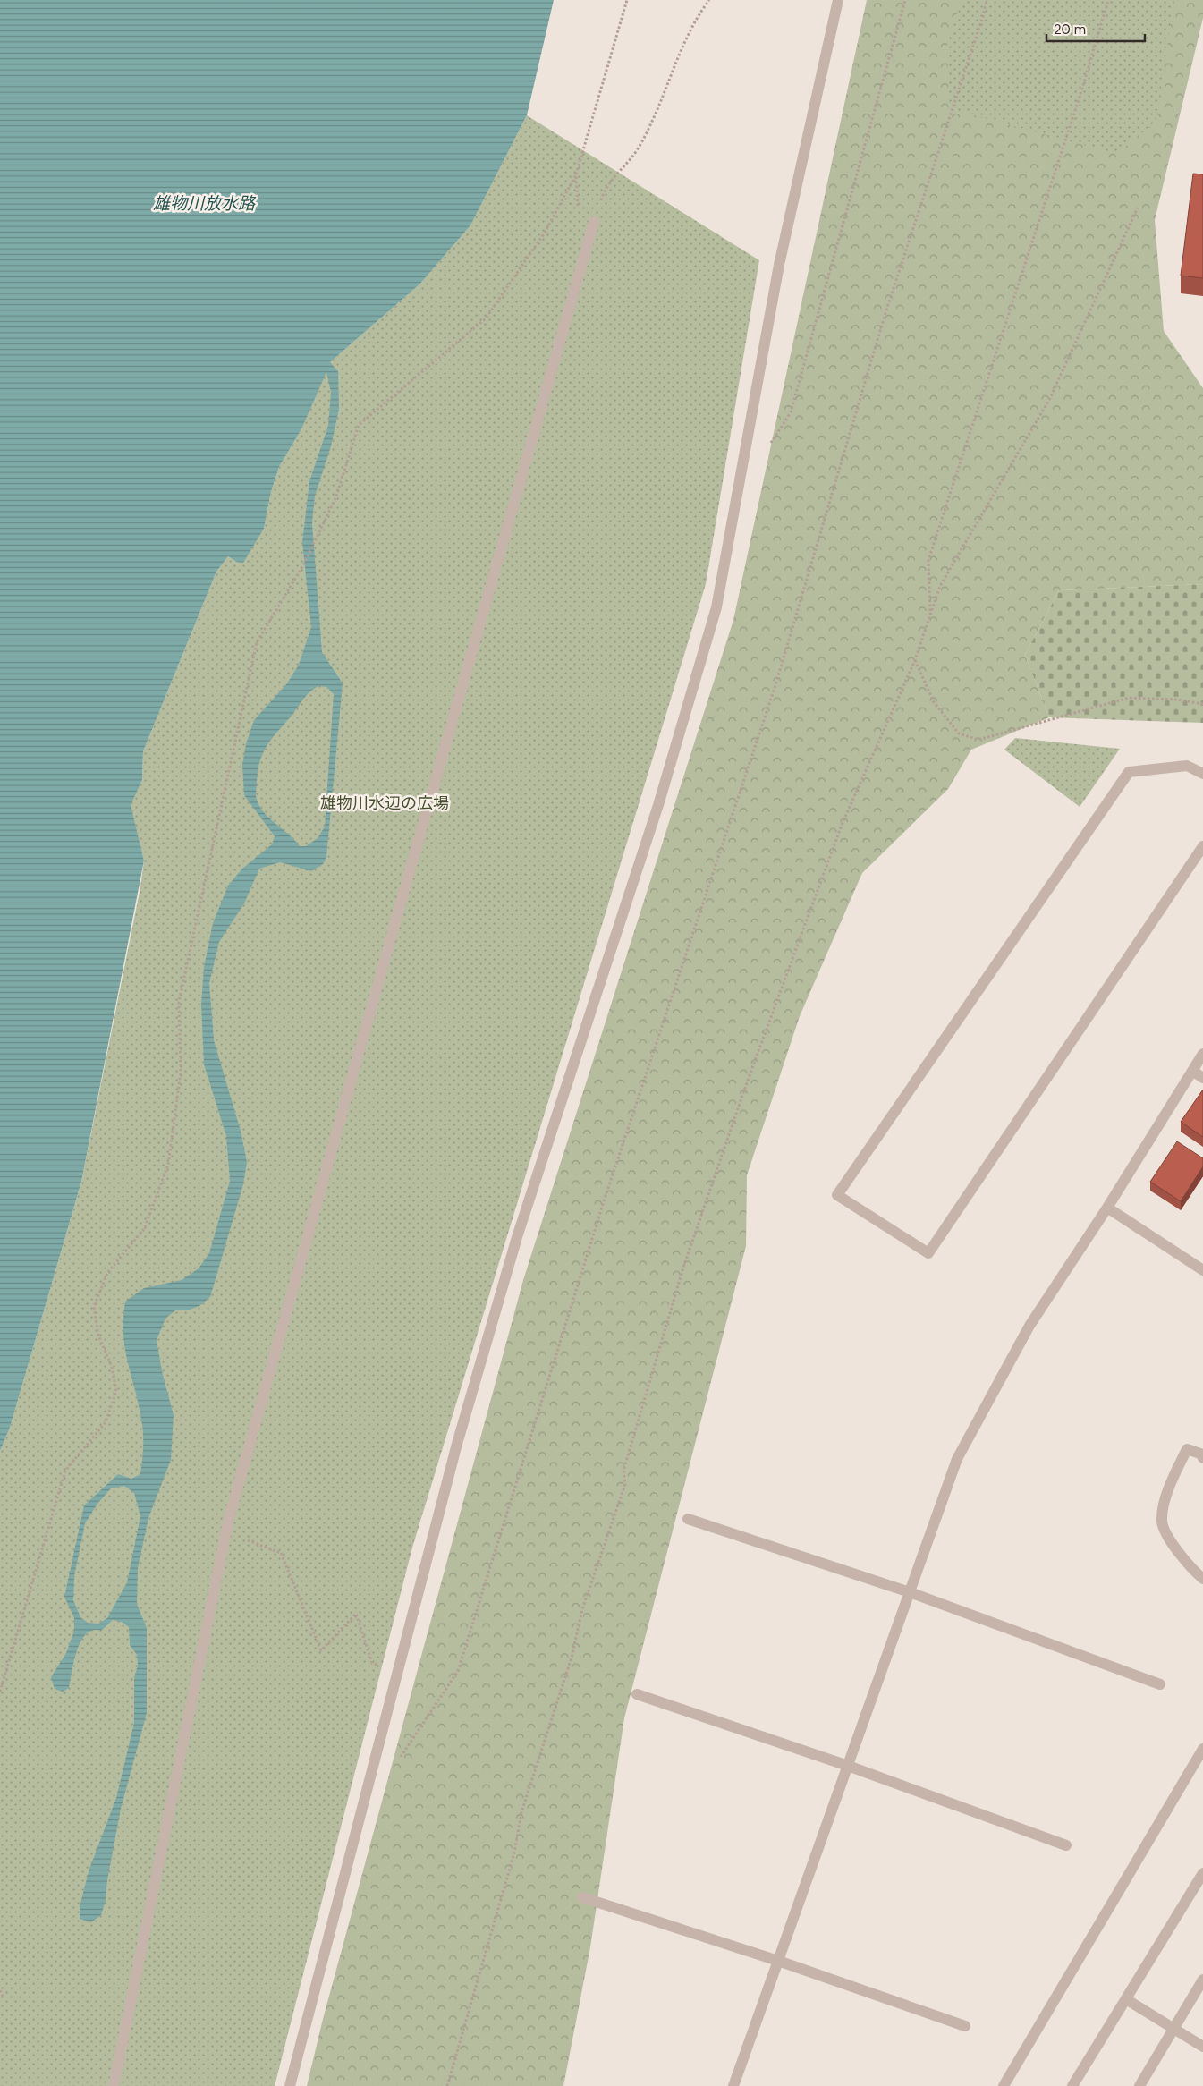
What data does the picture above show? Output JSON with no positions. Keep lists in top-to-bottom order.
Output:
{
  "water": ["雄物川放水路"],
  "parks": ["雄物川水辺の広場"],
  "scale_bar": "20 m"
}
